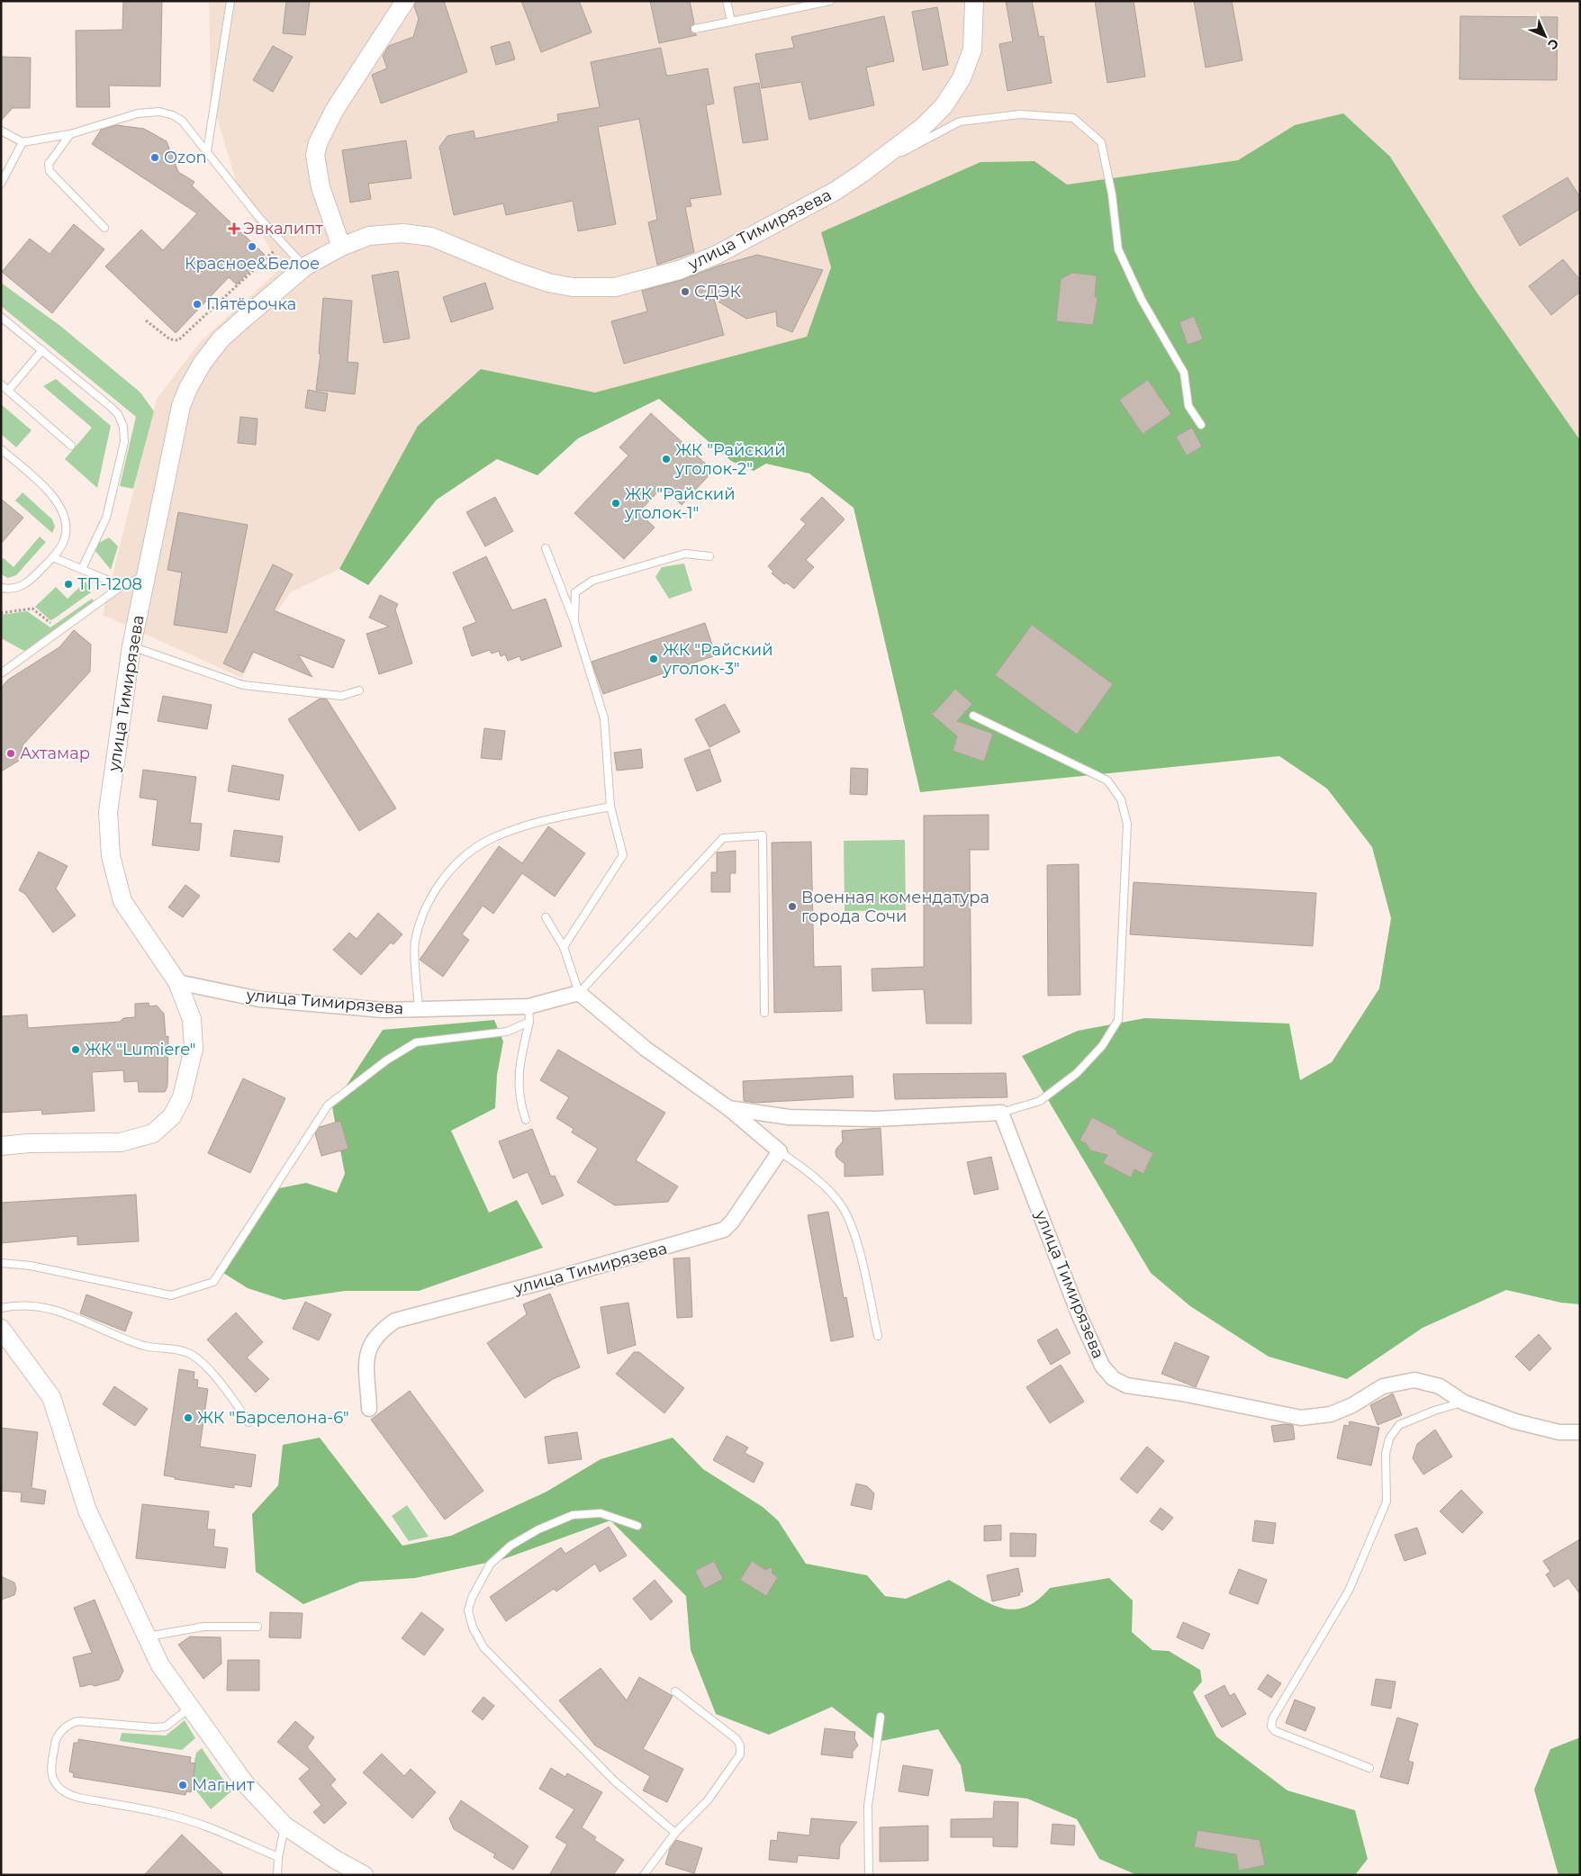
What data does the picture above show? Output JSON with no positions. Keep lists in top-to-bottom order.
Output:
{
  "streets": {
    "street": ["улица Тимирязева"]
  },
  "places": {
    "other": [
      "Ozon",
      "Красное&Белое",
      "СДЭК",
      "Пятёрочка",
      "ЖК \"Райский уголок-2\"",
      "ЖК \"Райский уголок-1\"",
      "ТП-1208",
      "ЖК \"Райский уголок-3\"",
      "Ахтамар",
      "Военная комендатура города Сочи",
      "ЖК \"Lumiere\"",
      "ЖК \"Барселона-6\"",
      "Магнит"
    ],
    "health": ["Эвкалипт"]
  },
  "north": "bottom right"
}
